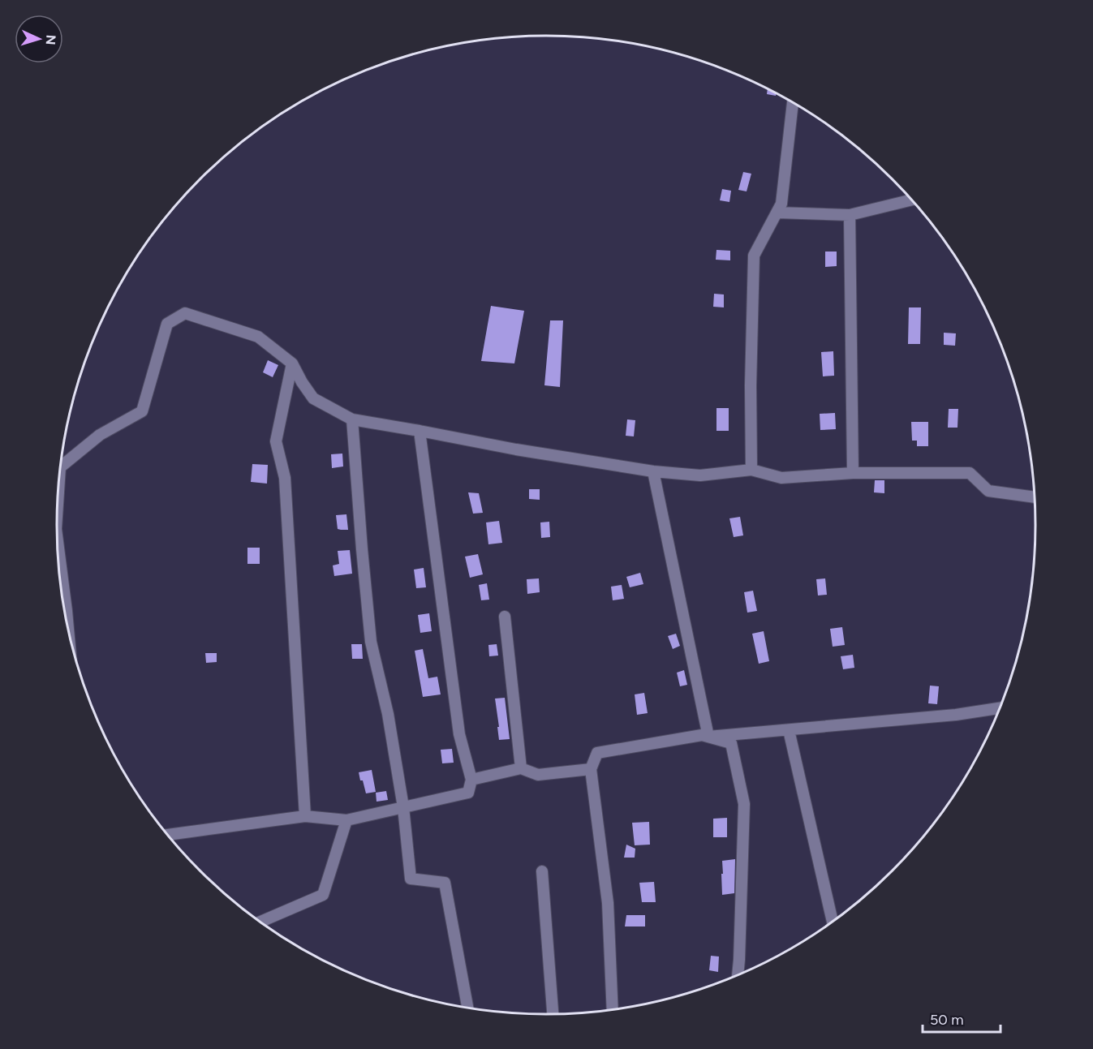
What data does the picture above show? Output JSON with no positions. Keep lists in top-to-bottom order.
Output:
{
  "scale_bar": "50 m",
  "north": "right"
}
